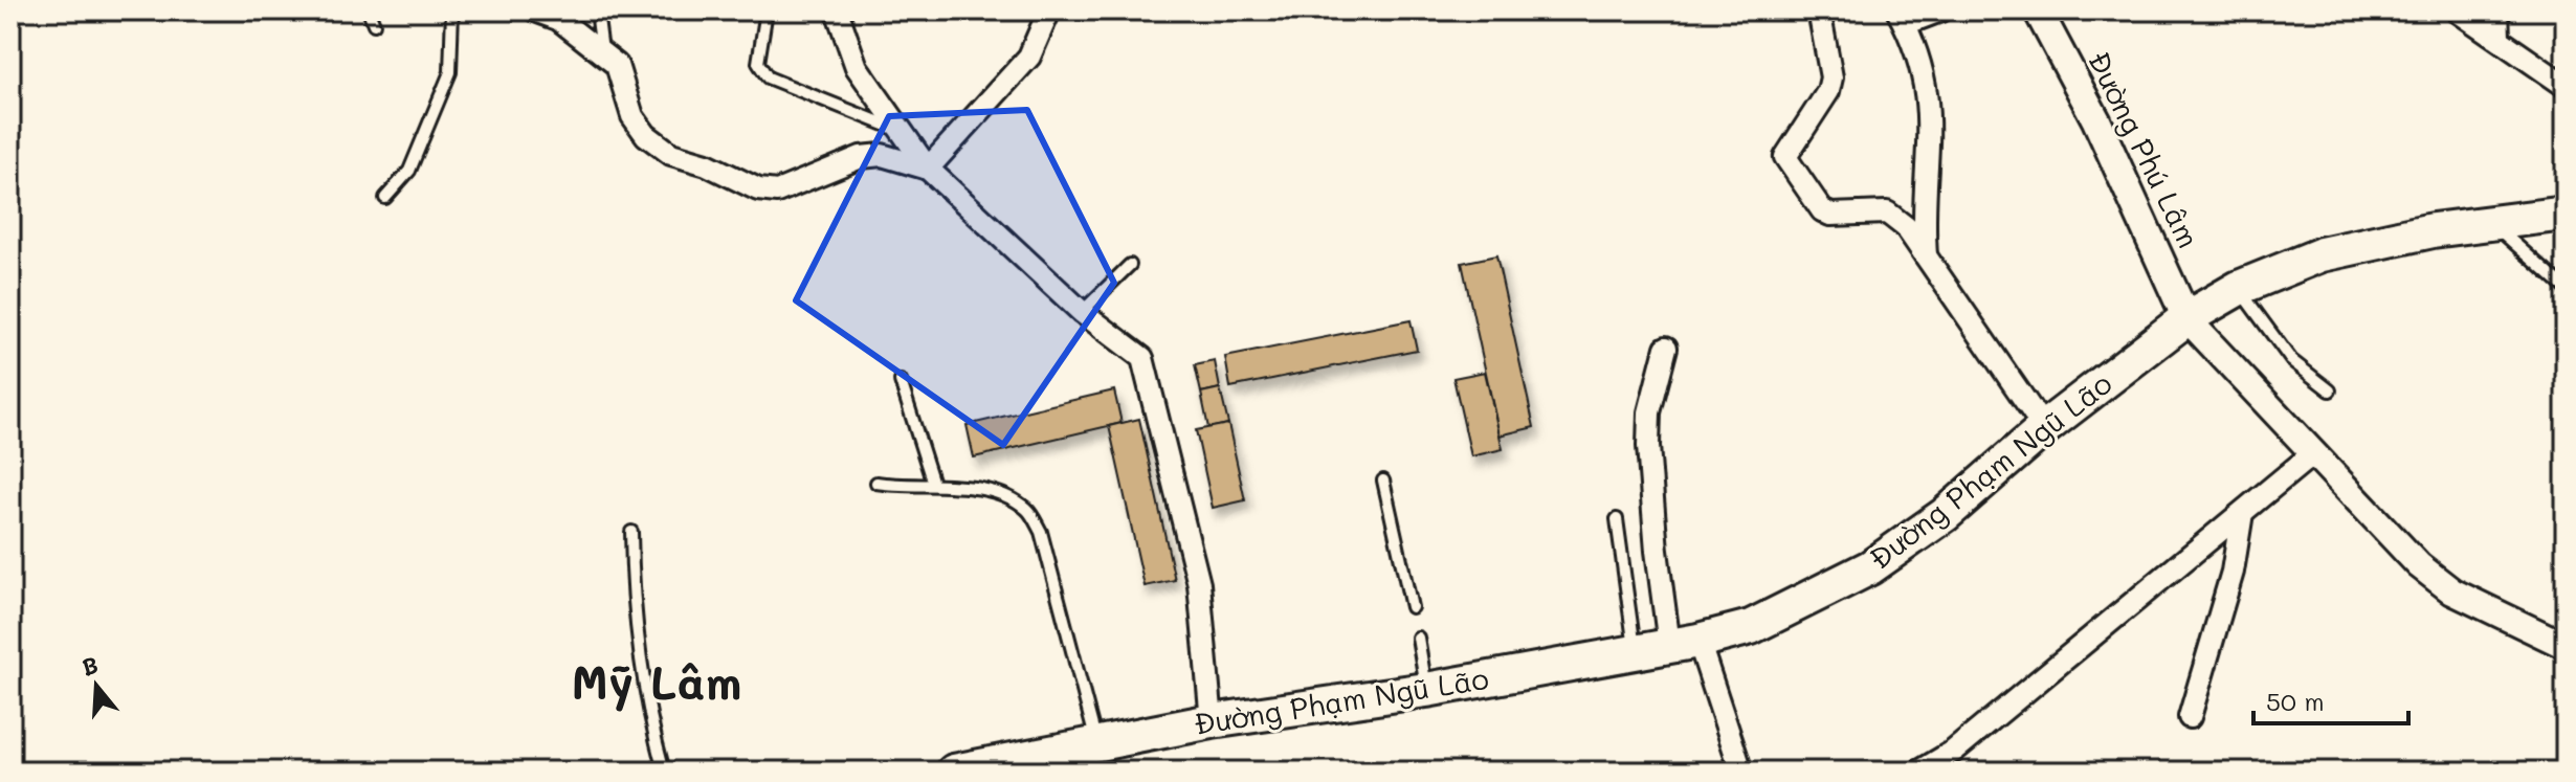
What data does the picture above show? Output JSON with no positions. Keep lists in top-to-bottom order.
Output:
{
  "streets": {
    "highway": ["Đường Phạm Ngũ Lão"],
    "main road": ["Đường Phú Lâm"]
  },
  "crossings": [
    ["Đường Phú Lâm", "Đường Phạm Ngũ Lão"]
  ],
  "districts": ["Mỹ Lâm"],
  "scale_bar": "50 m",
  "north": "top"
}
